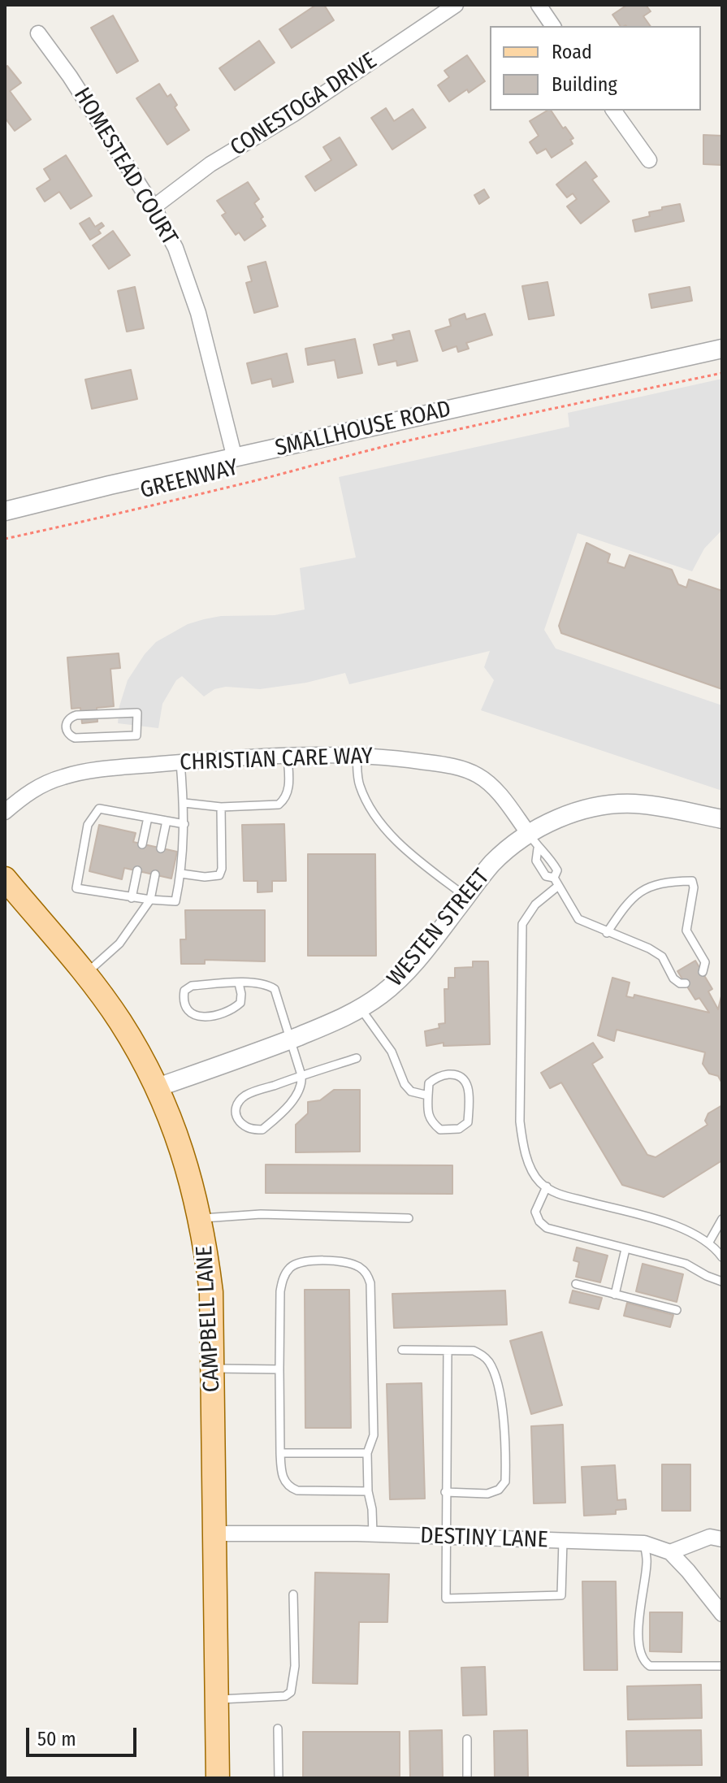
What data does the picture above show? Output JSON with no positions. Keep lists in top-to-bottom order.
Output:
{
  "streets": {
    "main road": ["CAMPBELL LANE"],
    "street": [
      "CONESTOGA DRIVE",
      "HOMESTEAD COURT",
      "SMALLHOUSE ROAD",
      "CHRISTIAN CARE WAY",
      "WESTEN STREET",
      "DESTINY LANE"
    ],
    "path": ["GREENWAY"]
  },
  "crossings": [
    ["CONESTOGA DRIVE", "HOMESTEAD COURT"],
    ["HOMESTEAD COURT", "SMALLHOUSE ROAD"],
    ["CHRISTIAN CARE WAY", "WESTEN STREET"],
    ["WESTEN STREET", "CAMPBELL LANE"],
    ["CAMPBELL LANE", "DESTINY LANE"]
  ],
  "legend": ["Road", "Building"],
  "scale_bar": "50 m"
}
